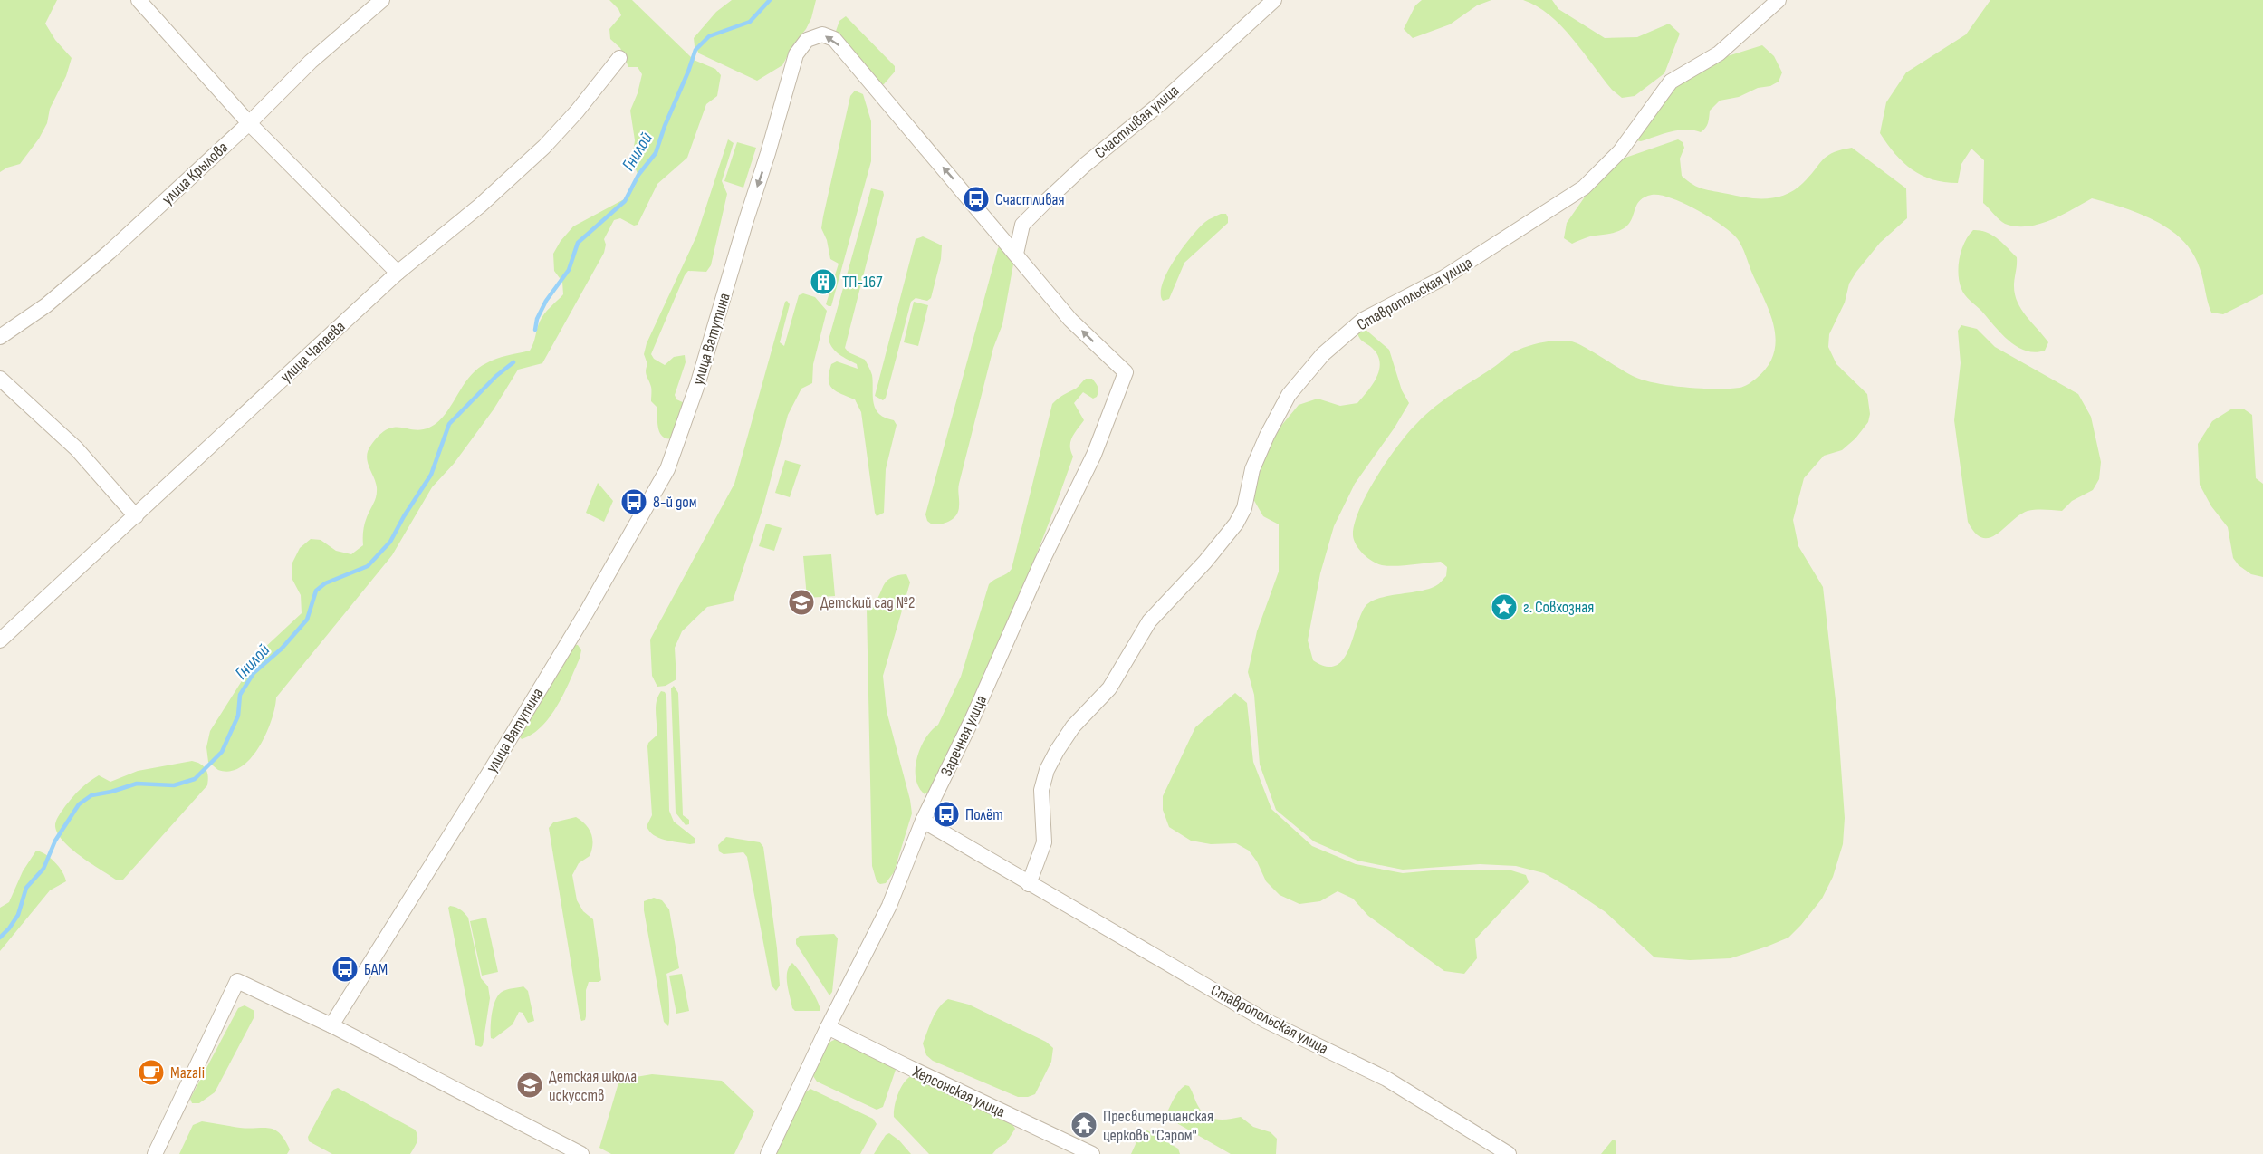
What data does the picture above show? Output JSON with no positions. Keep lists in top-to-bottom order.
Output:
{
  "streets": {
    "street": [
      "Счастливая улица",
      "улица Крылова",
      "Ставропольская улица",
      "улица Ватутина",
      "улица Чапаева",
      "Заречная улица",
      "Херсонская улица"
    ]
  },
  "crossings": [
    ["Счастливая улица", "улица Ватутина"],
    ["Ставропольская улица", "Заречная улица"],
    ["улица Ватутина", "Заречная улица"],
    ["Заречная улица", "Херсонская улица"]
  ],
  "water": ["Гнилой"],
  "places": {
    "bus stop": [
      "Счастливая",
      "8-й дом",
      "Полёт",
      "БАМ"
    ],
    "building": ["ТП-167"],
    "school or university": ["Детский сад №2", "Детская школа искусств"],
    "place": ["г. Совхозная"],
    "cafe": ["Mazali"],
    "temple": ["Пресвитерианская церковь \"Сэром\""]
  }
}
